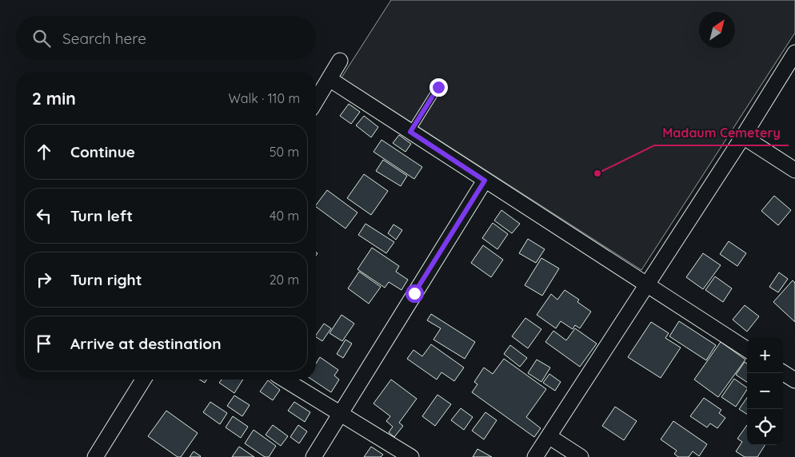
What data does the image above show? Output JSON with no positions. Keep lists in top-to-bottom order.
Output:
{
  "places": ["Madaum Cemetery"],
  "north": "top right",
  "page": {
    "search": "Search here",
    "heading": ["2 min", "Walk · 110 m"],
    "list": [
      ["Continue", "50 m"],
      ["Turn left", "40 m"],
      ["Turn right", "20 m"],
      "Arrive at destination"
    ],
    "map_buttons": ["+", "−"]
  }
}
